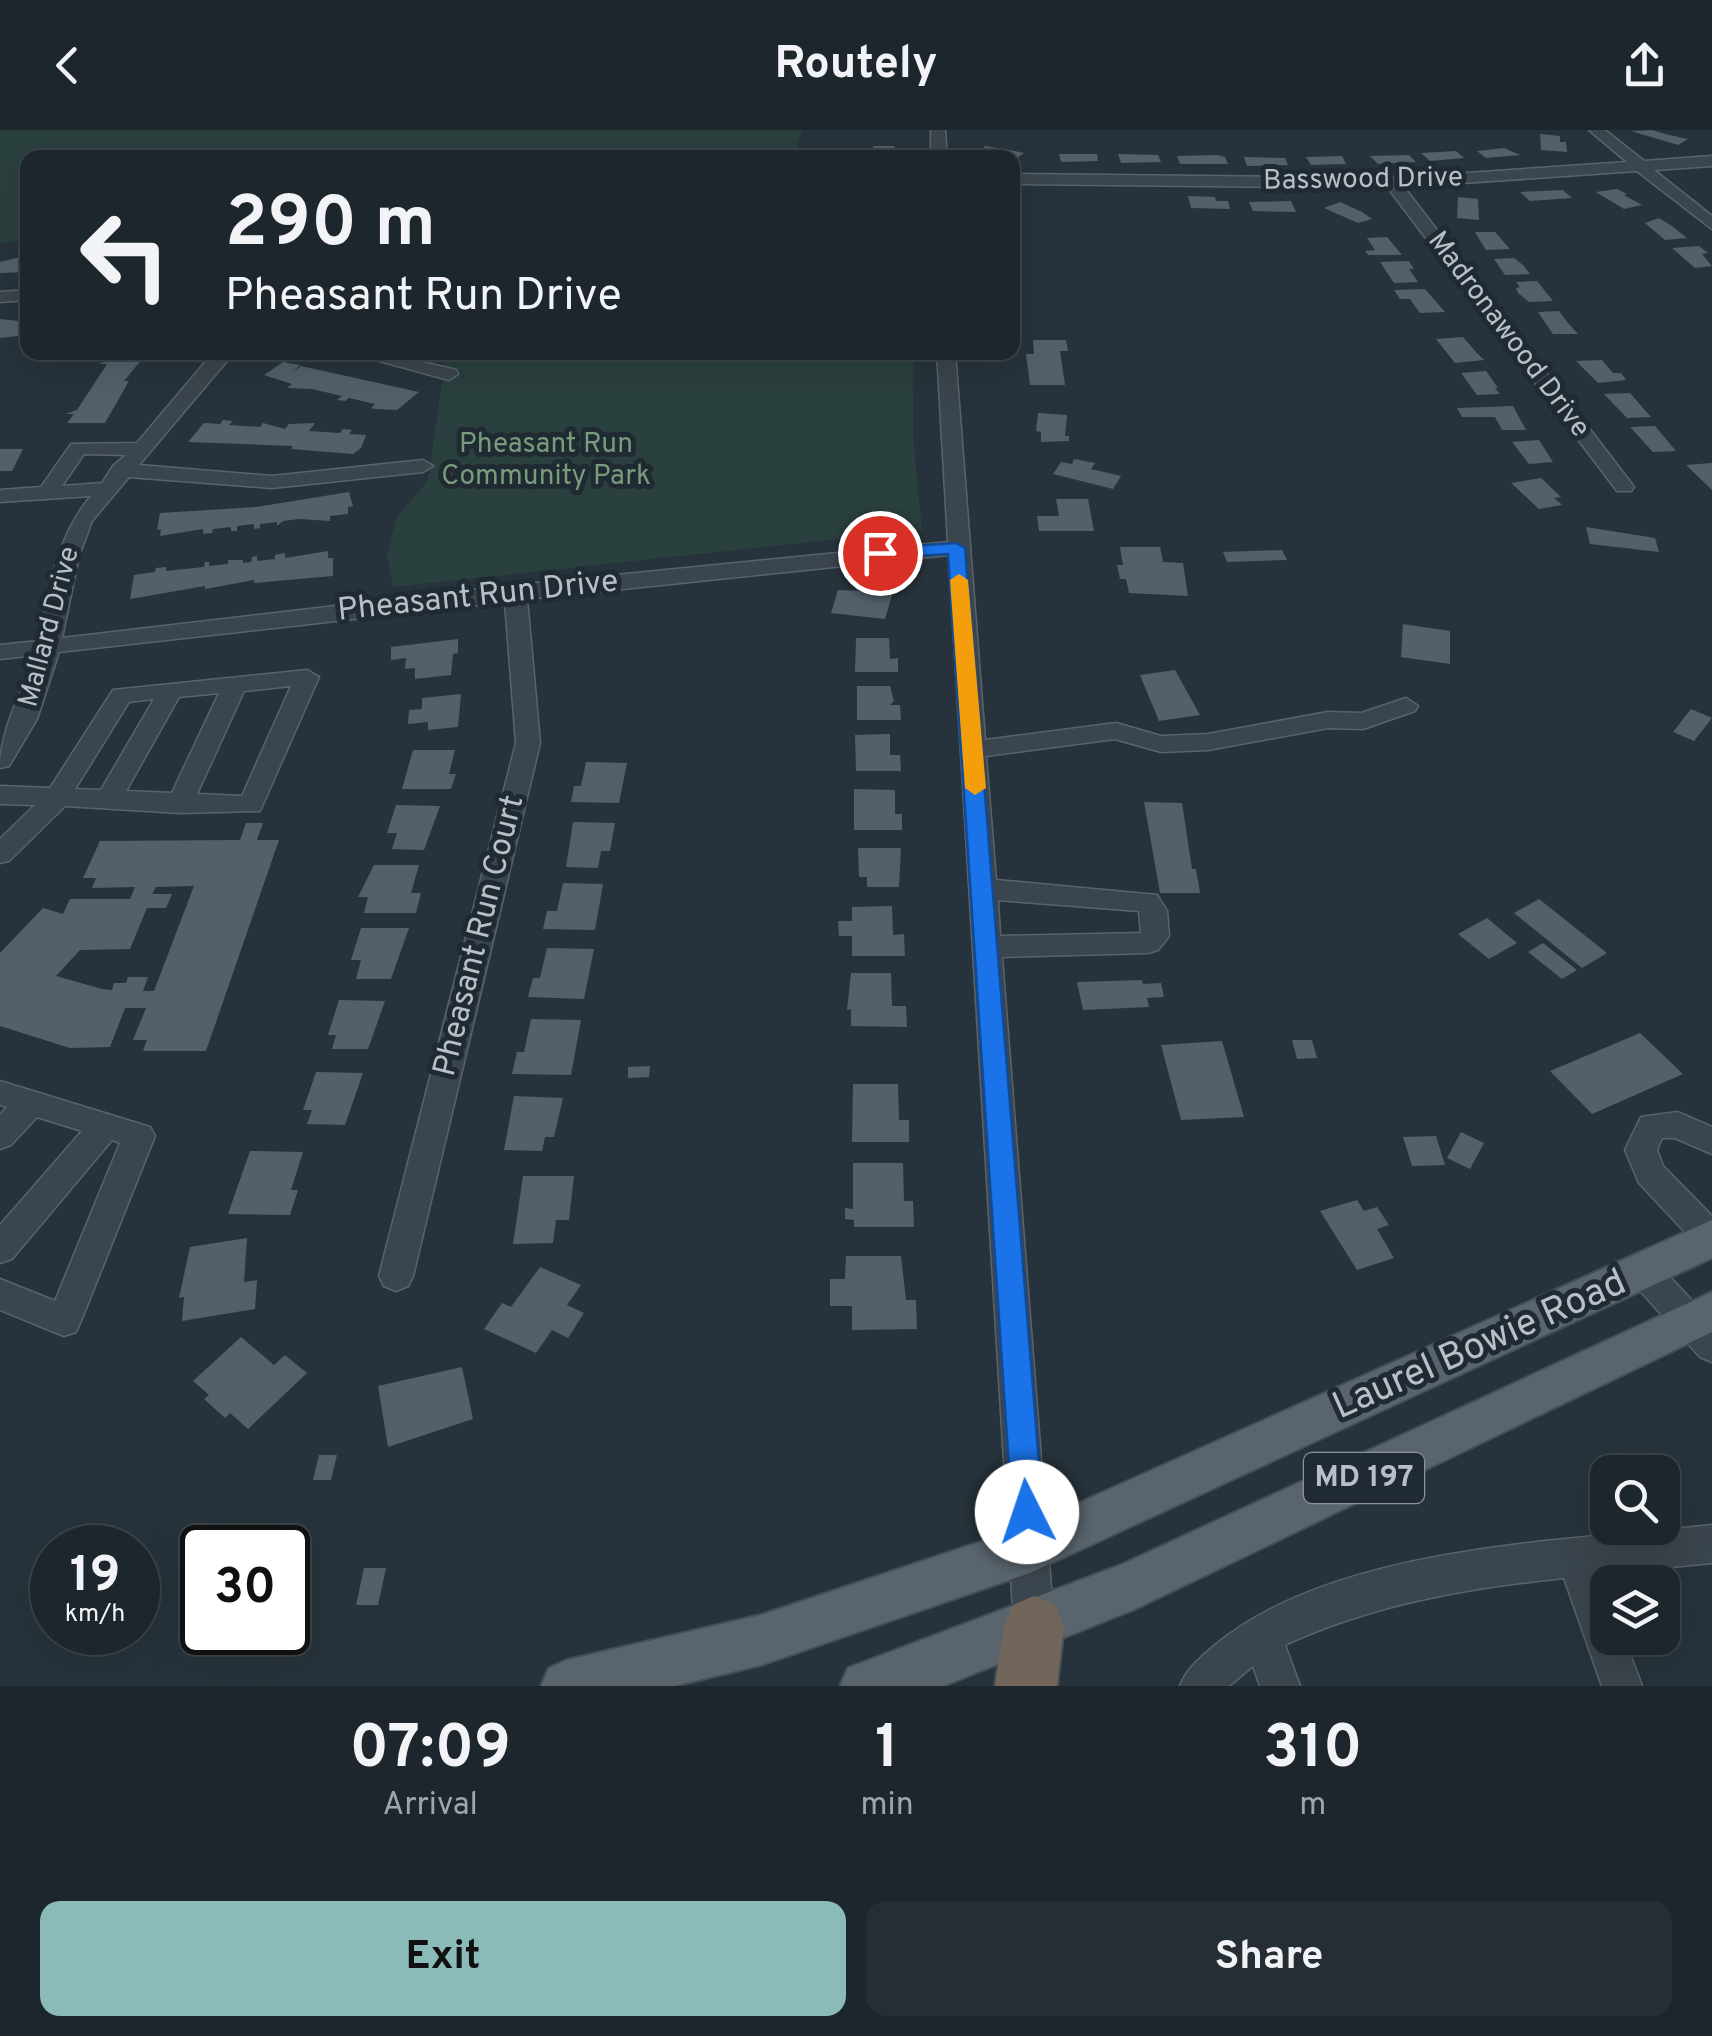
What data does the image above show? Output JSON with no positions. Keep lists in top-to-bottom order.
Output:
{
  "streets": {
    "main road": ["Laurel Bowie Road", "MD 197"],
    "street": [
      "Basswood Drive",
      "Madronawood Drive",
      "Pheasant Run Drive",
      "Mallard Drive",
      "Pheasant Run Court"
    ]
  },
  "crossings": [
    ["Basswood Drive", "Madronawood Drive"],
    ["Pheasant Run Drive", "Mallard Drive"],
    ["Pheasant Run Drive", "Pheasant Run Court"]
  ],
  "parks": ["Pheasant Run Community Park"],
  "page": {
    "header": "Routely",
    "turn": ["290 m", "Pheasant Run Drive"],
    "speed": "19 km/h",
    "limit": "30",
    "eta": [
      "07:09",
      "Arrival",
      "1",
      "min",
      "310",
      "m"
    ],
    "buttons": ["Exit", "Share"]
  }
}
